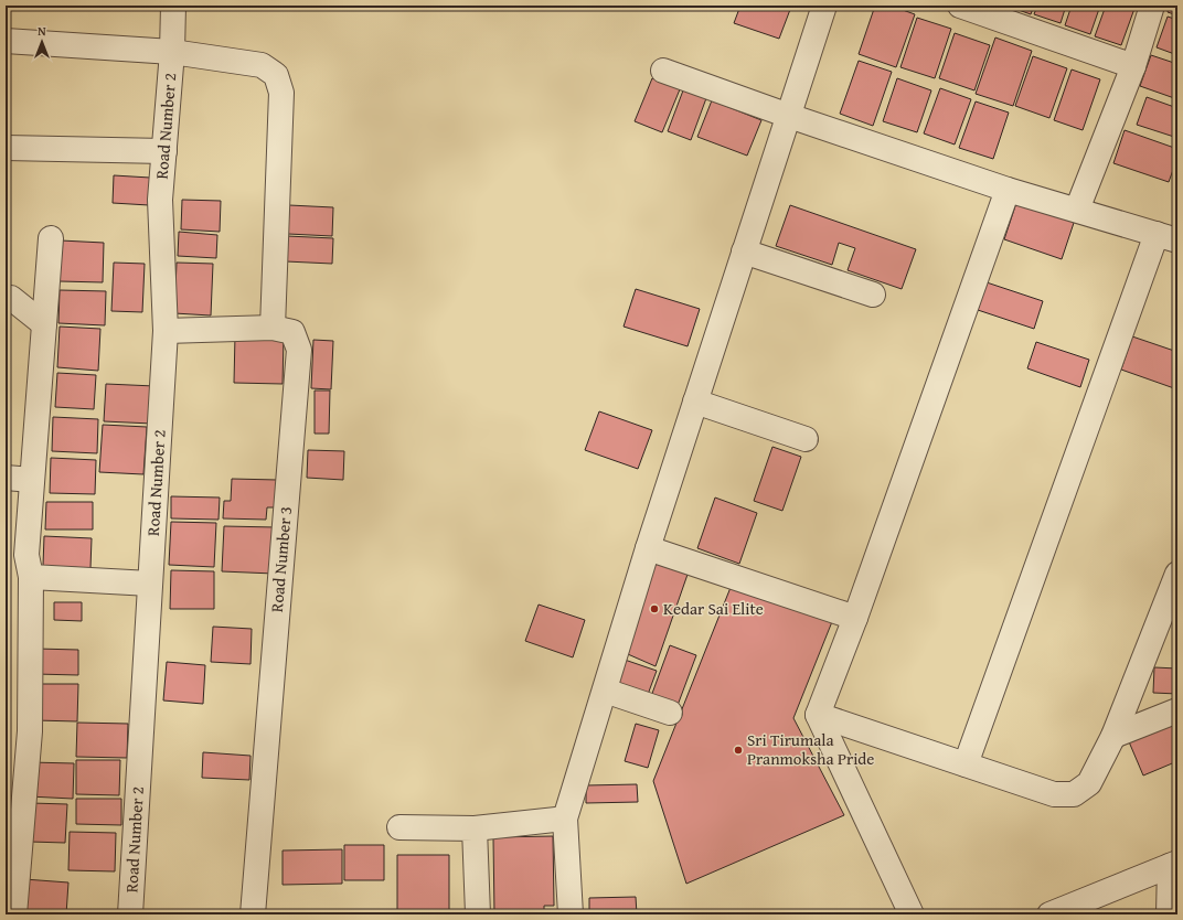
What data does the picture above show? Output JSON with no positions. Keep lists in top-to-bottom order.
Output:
{
  "streets": {
    "street": ["Road Number 2", "Road Number 3"]
  },
  "crossings": [
    ["Road Number 2", "Road Number 3"]
  ],
  "places": ["Kedar Sai Elite", "Sri Tirumala Pranmoksha Pride"],
  "north": "top"
}
